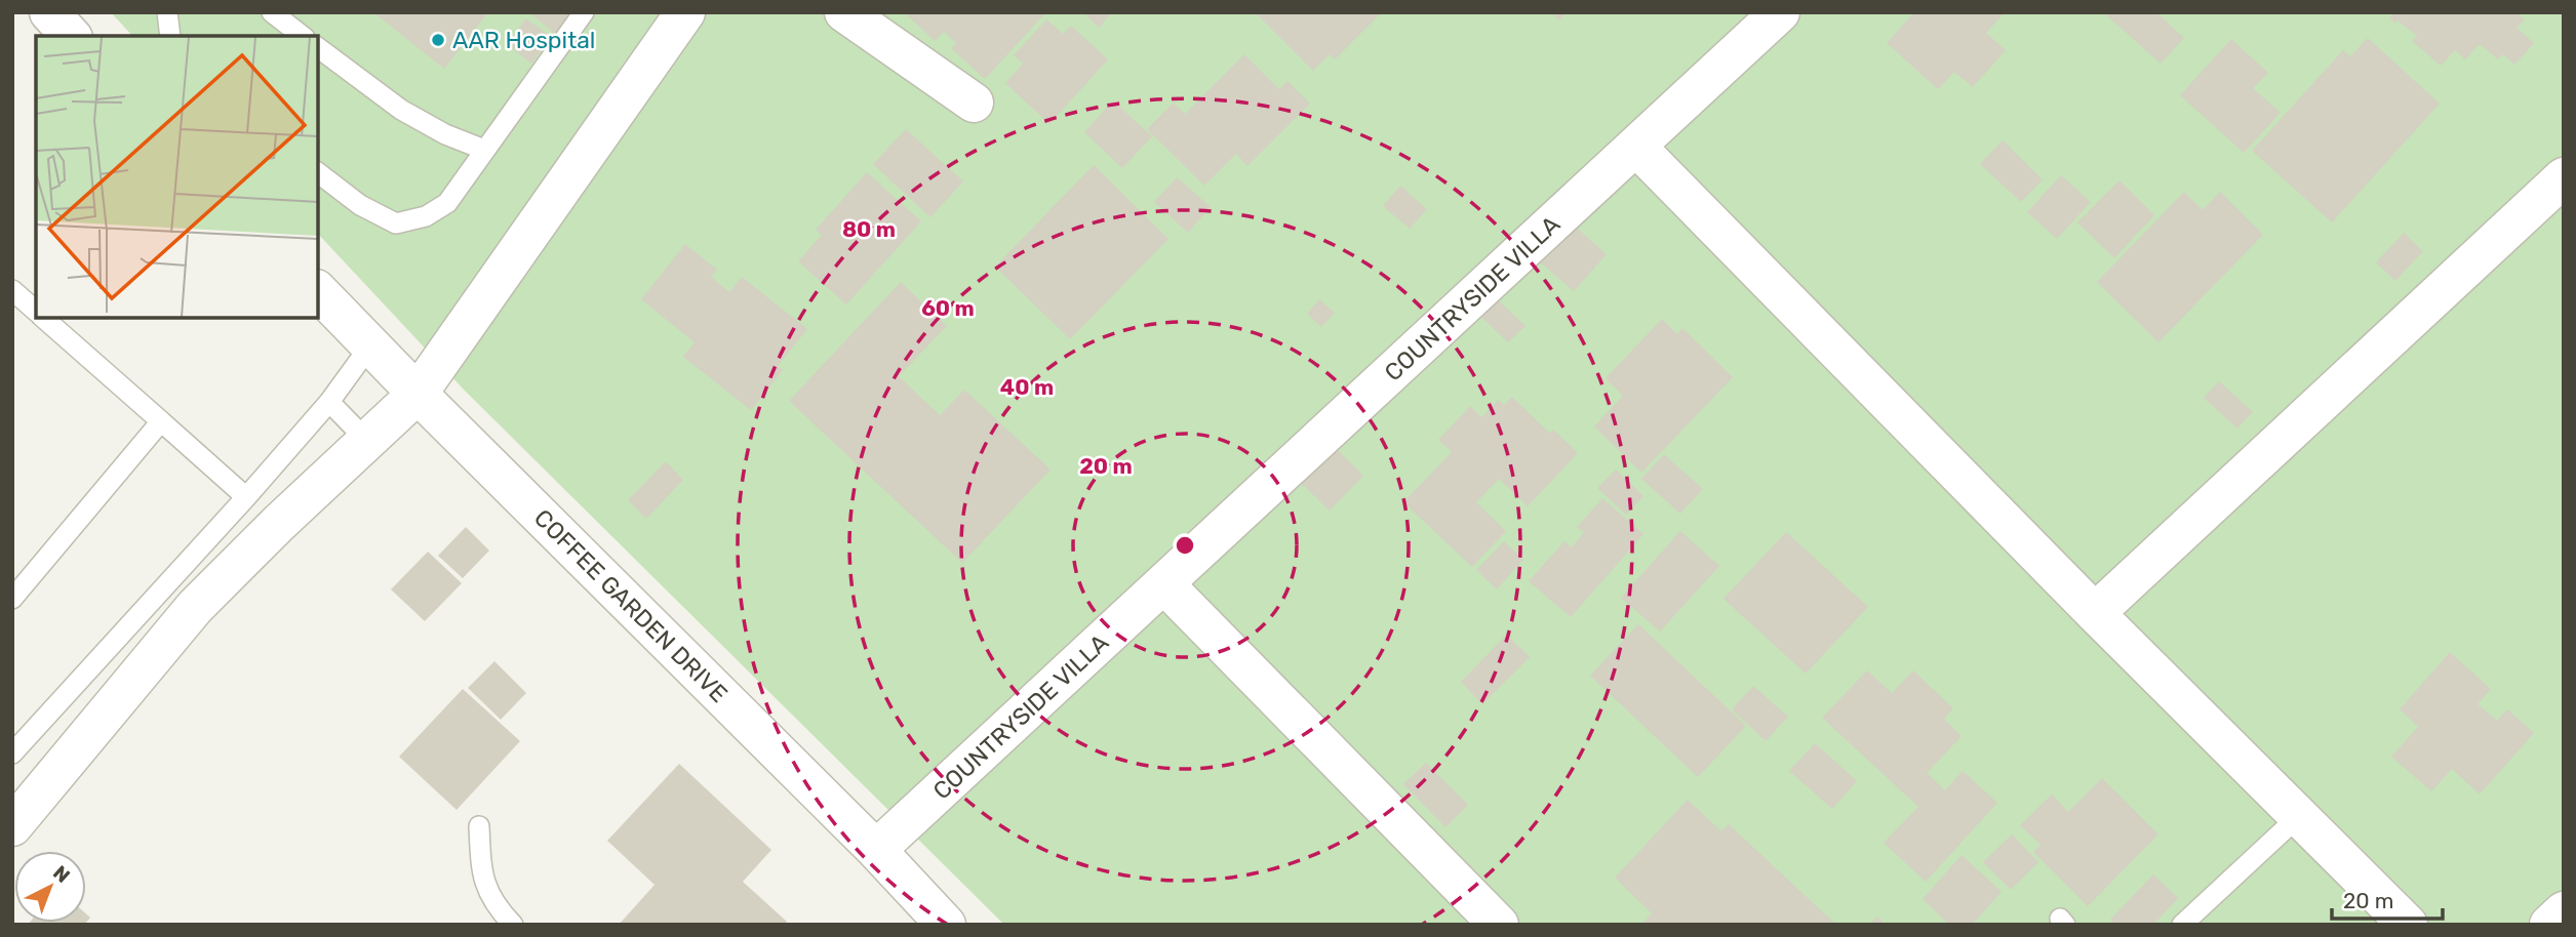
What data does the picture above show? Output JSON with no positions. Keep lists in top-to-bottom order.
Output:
{
  "streets": {
    "street": ["COUNTRYSIDE VILLA", "COFFEE GARDEN DRIVE"]
  },
  "crossings": [
    ["COUNTRYSIDE VILLA", "COFFEE GARDEN DRIVE"]
  ],
  "places": ["AAR Hospital"],
  "scale_bar": "20 m",
  "north": "top right",
  "rings": [
    "80 m",
    "60 m",
    "40 m",
    "20 m"
  ]
}
